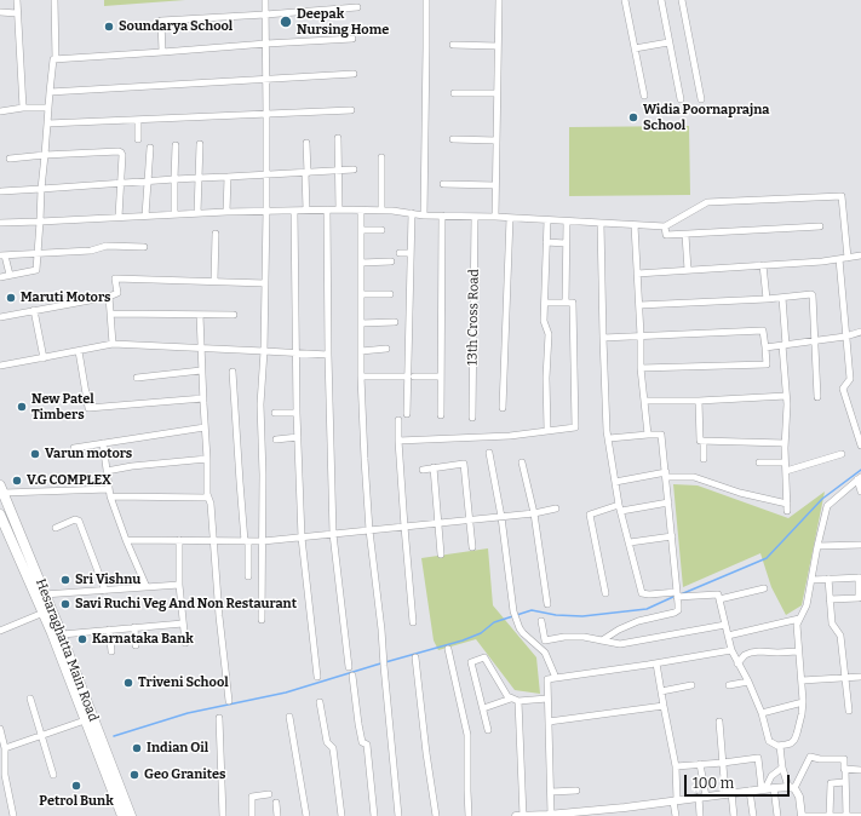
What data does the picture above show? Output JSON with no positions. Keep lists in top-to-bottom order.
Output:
{
  "streets": {
    "main road": ["Hesaraghatta Main Road"],
    "street": ["13th Cross Road"]
  },
  "places": [
    "Deepak Nursing Home",
    "Soundarya School",
    "Widia Poornaprajna School",
    "Maruti Motors",
    "New Patel Timbers",
    "Varun motors",
    "V.G COMPLEX",
    "Sri Vishnu",
    "Savi Ruchi Veg And Non Restaurant",
    "Karnataka Bank",
    "Triveni School",
    "Indian Oil",
    "Geo Granites",
    "Petrol Bunk"
  ],
  "scale_bar": "100 m"
}
